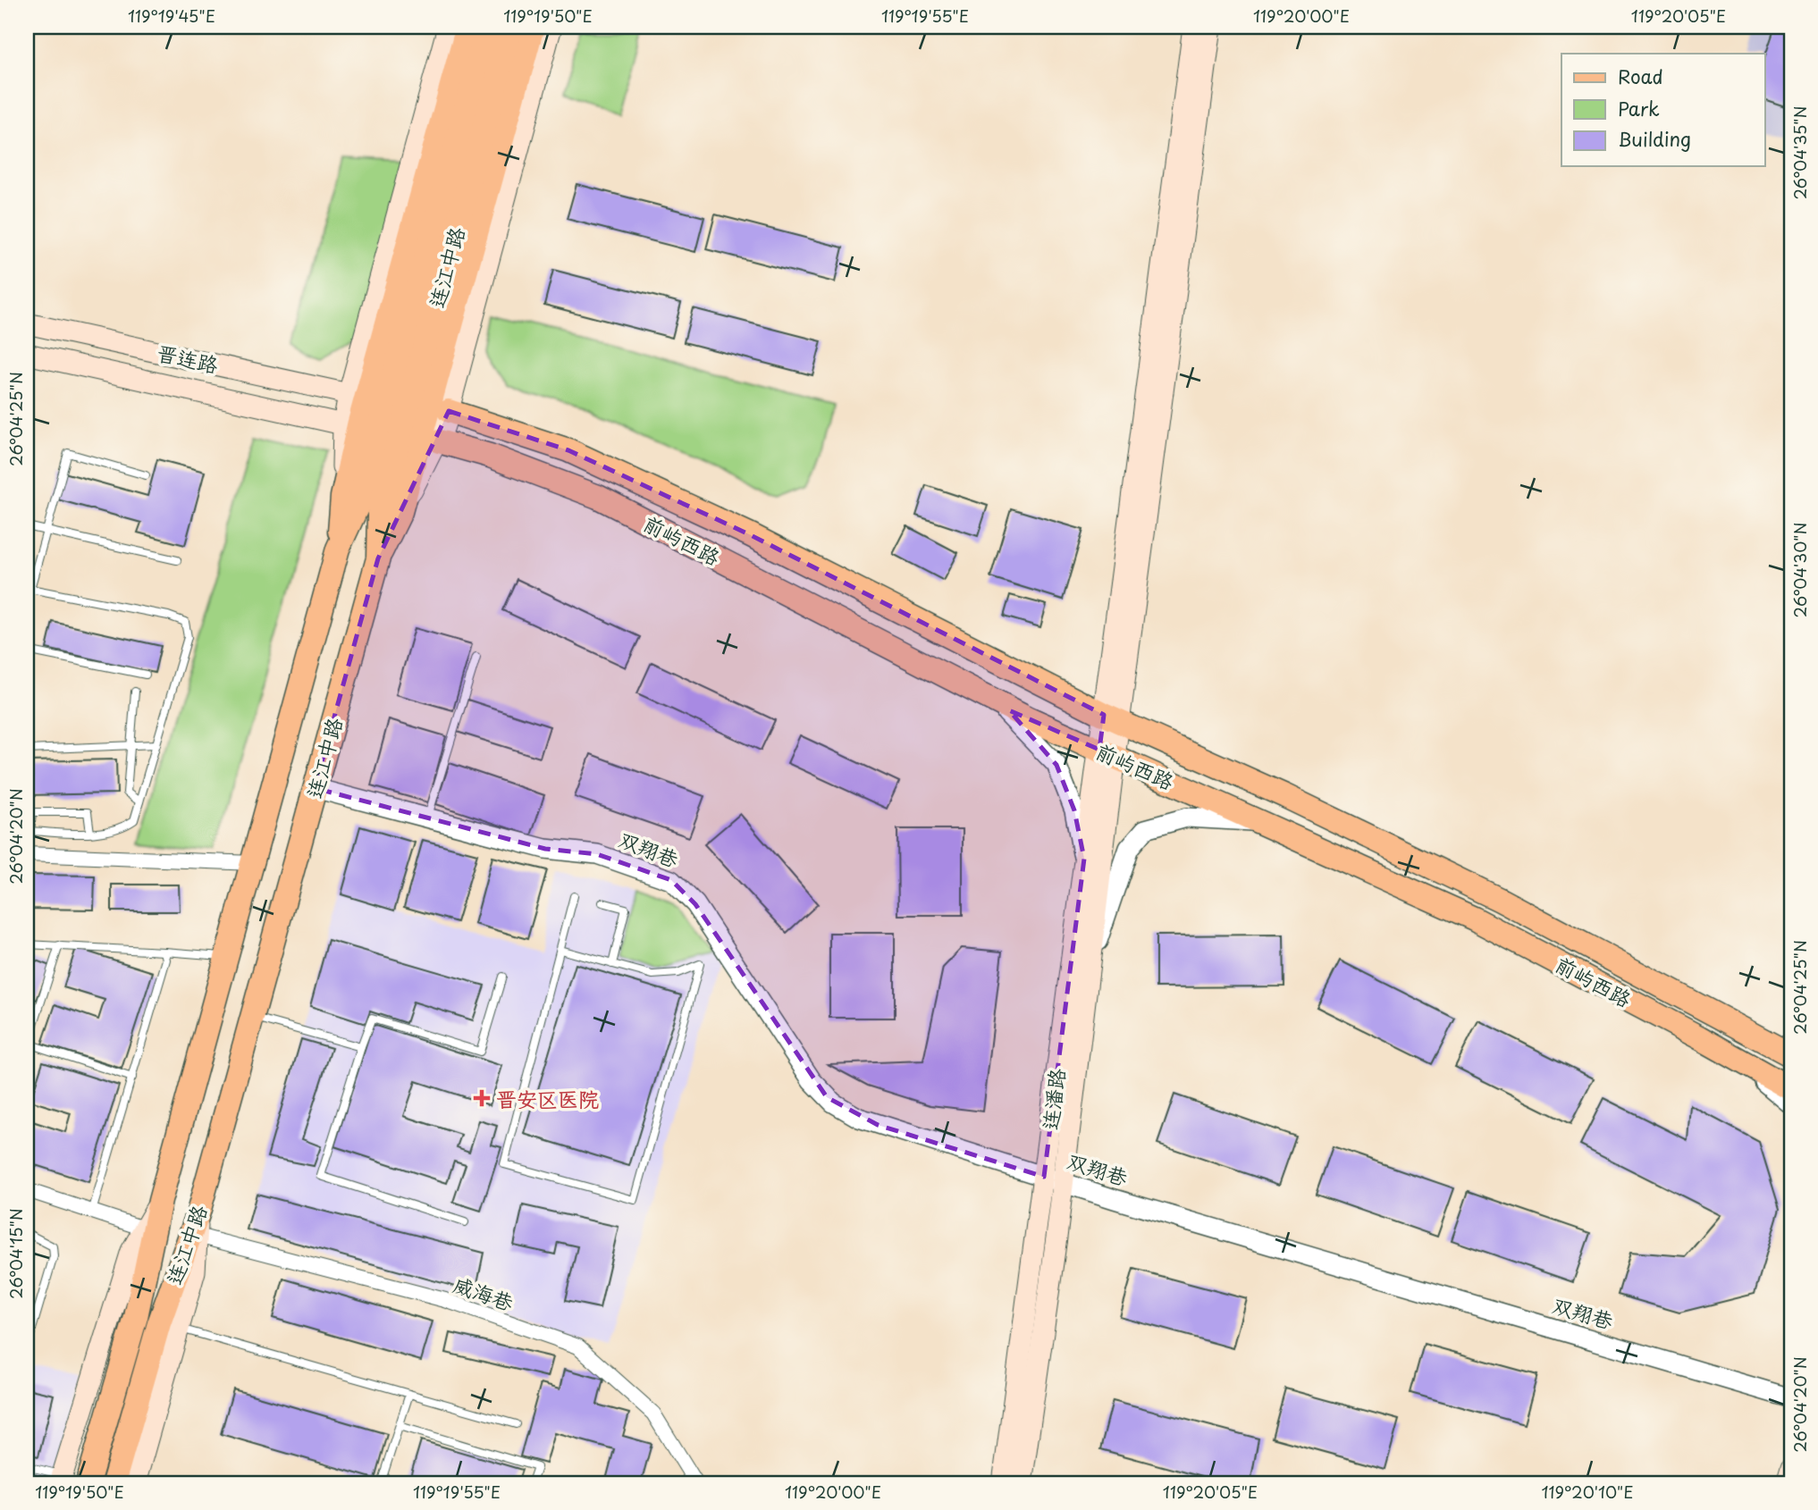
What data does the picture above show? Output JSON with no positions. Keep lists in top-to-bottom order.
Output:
{
  "streets": {
    "main road": [
      "连江中路",
      "晋连路",
      "前屿西路",
      "连潘路"
    ],
    "street": ["双翔巷", "威海巷"]
  },
  "crossings": [
    ["连江中路", "双翔巷"],
    ["连江中路", "威海巷"],
    ["前屿西路", "连潘路"],
    ["双翔巷", "连潘路"]
  ],
  "places": {
    "health": ["晋安区医院"]
  },
  "legend": ["Road", "Park", "Building"],
  "coordinates": [
    "119°19'45\"E",
    "119°19'50\"E",
    "119°19'55\"E",
    "119°20'00\"E",
    "119°20'05\"E",
    "26°04'35\"N",
    "26°04'25\"N",
    "26°04'30\"N",
    "26°04'20\"N",
    "26°04'15\"N",
    "119°20'10\"E"
  ]
}
